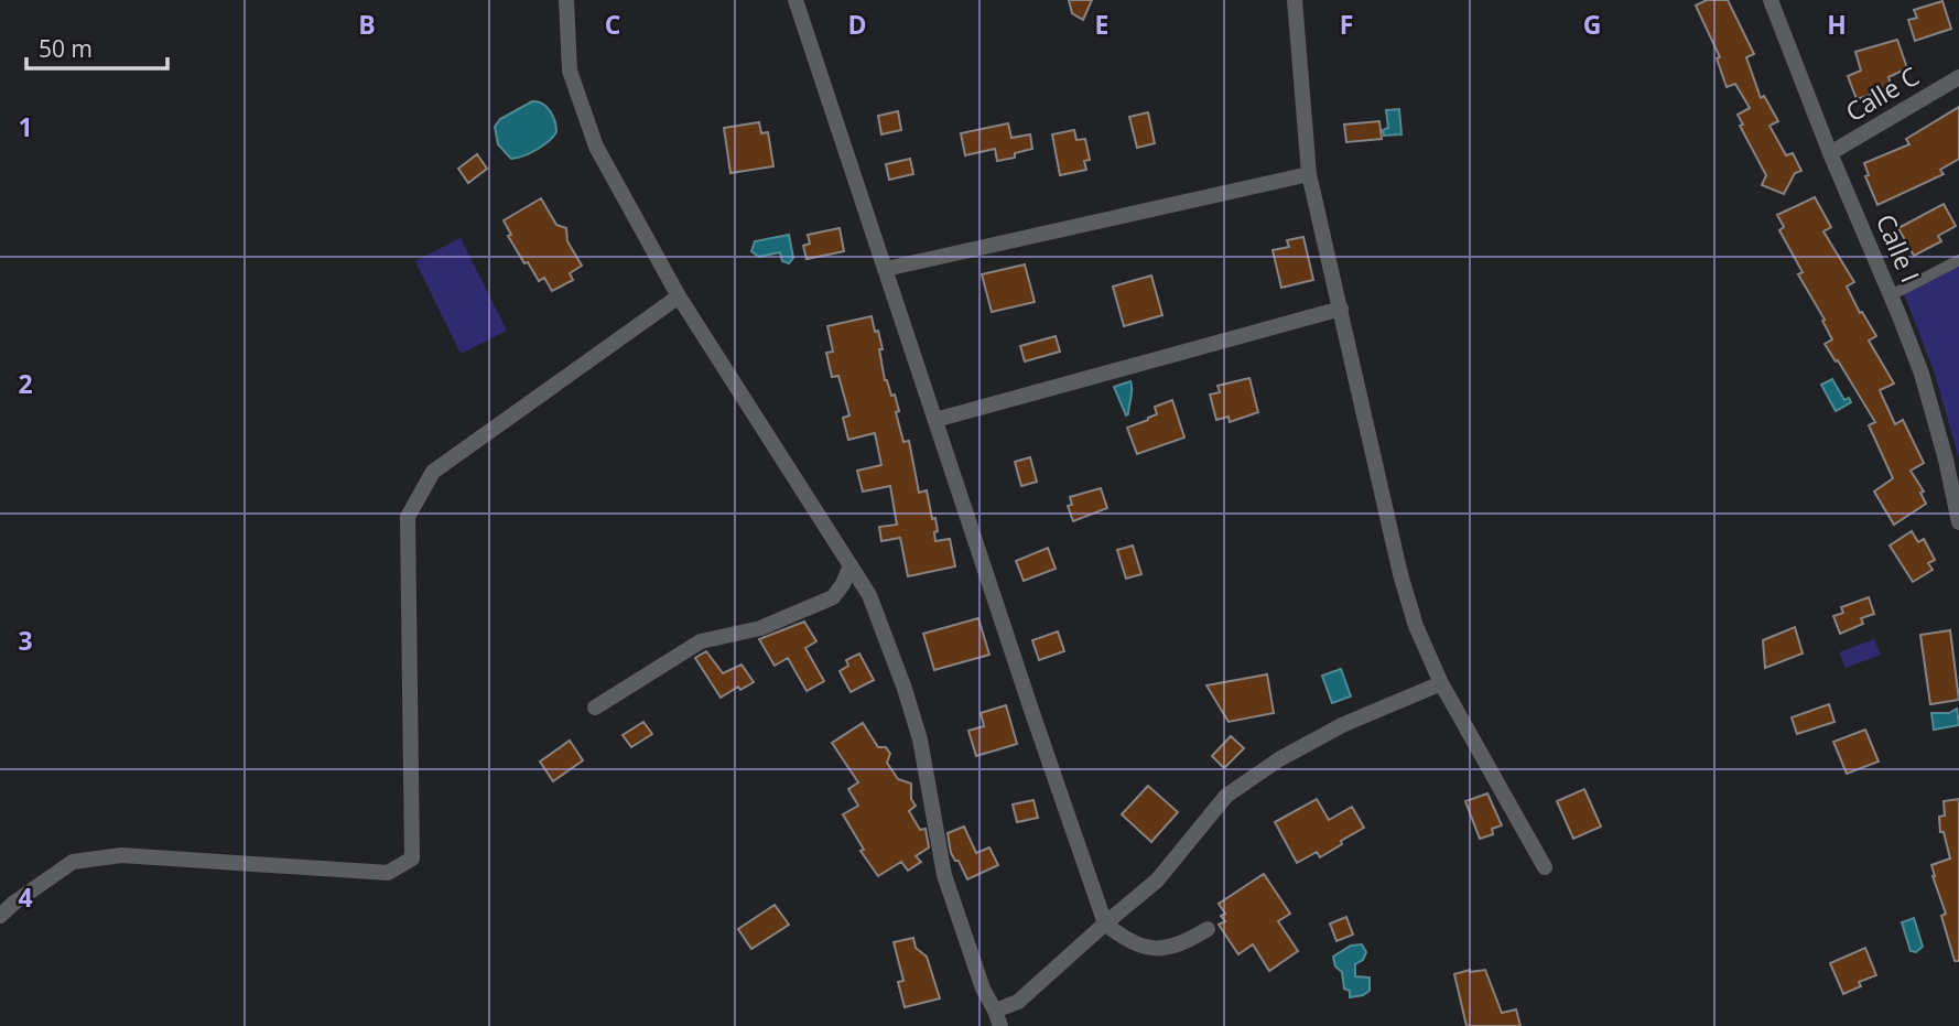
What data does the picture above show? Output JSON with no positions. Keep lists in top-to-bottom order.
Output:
{
  "streets": {
    "street": ["Calle C", "Calle I"]
  },
  "crossings": [
    ["Calle C", "Calle I"]
  ],
  "scale_bar": "50 m",
  "grid": {
    "columns": [
      "B",
      "C",
      "D",
      "E",
      "F",
      "G",
      "H"
    ],
    "rows": [
      "1",
      "2",
      "3",
      "4"
    ]
  }
}
